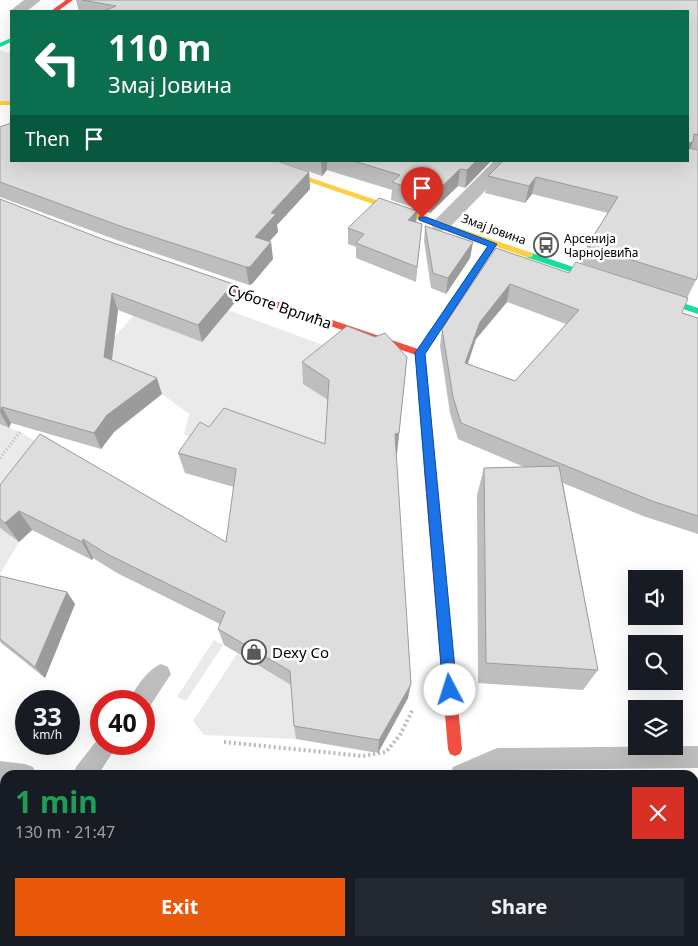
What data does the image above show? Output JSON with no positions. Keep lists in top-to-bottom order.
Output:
{
  "streets": {
    "street": ["Змај Јовина", "Суботе Врлића"]
  },
  "places": {
    "bus stop": ["Арсенија Чарнојевића"],
    "shop": ["Dexy Co"]
  },
  "page": {
    "turn": ["110 m", "Змај Јовина"],
    "then": "Then",
    "speed": "33 km/h",
    "limit": "40",
    "heading": ["1 min", "130 m · 21:47"],
    "buttons": ["Exit", "Share"]
  }
}
